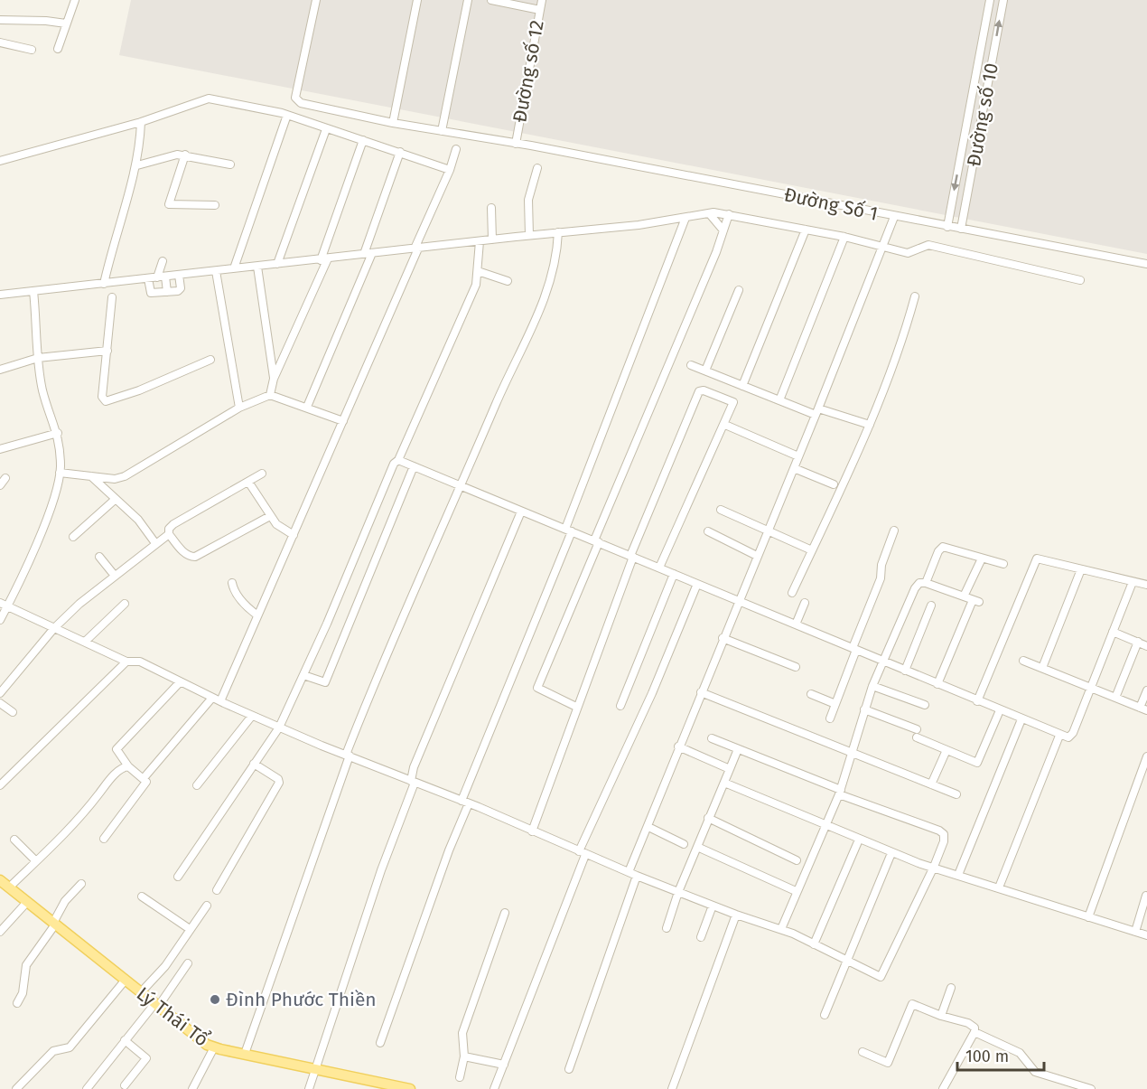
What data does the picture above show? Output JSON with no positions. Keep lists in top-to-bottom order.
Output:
{
  "streets": {
    "main road": ["Lý Thái Tổ"],
    "street": ["Đường số 12", "Đường số 10", "Đường Số 1"]
  },
  "crossings": [
    ["Đường số 12", "Đường Số 1"],
    ["Đường số 10", "Đường Số 1"]
  ],
  "places": ["Đình Phước Thiền"],
  "scale_bar": "100 m"
}
